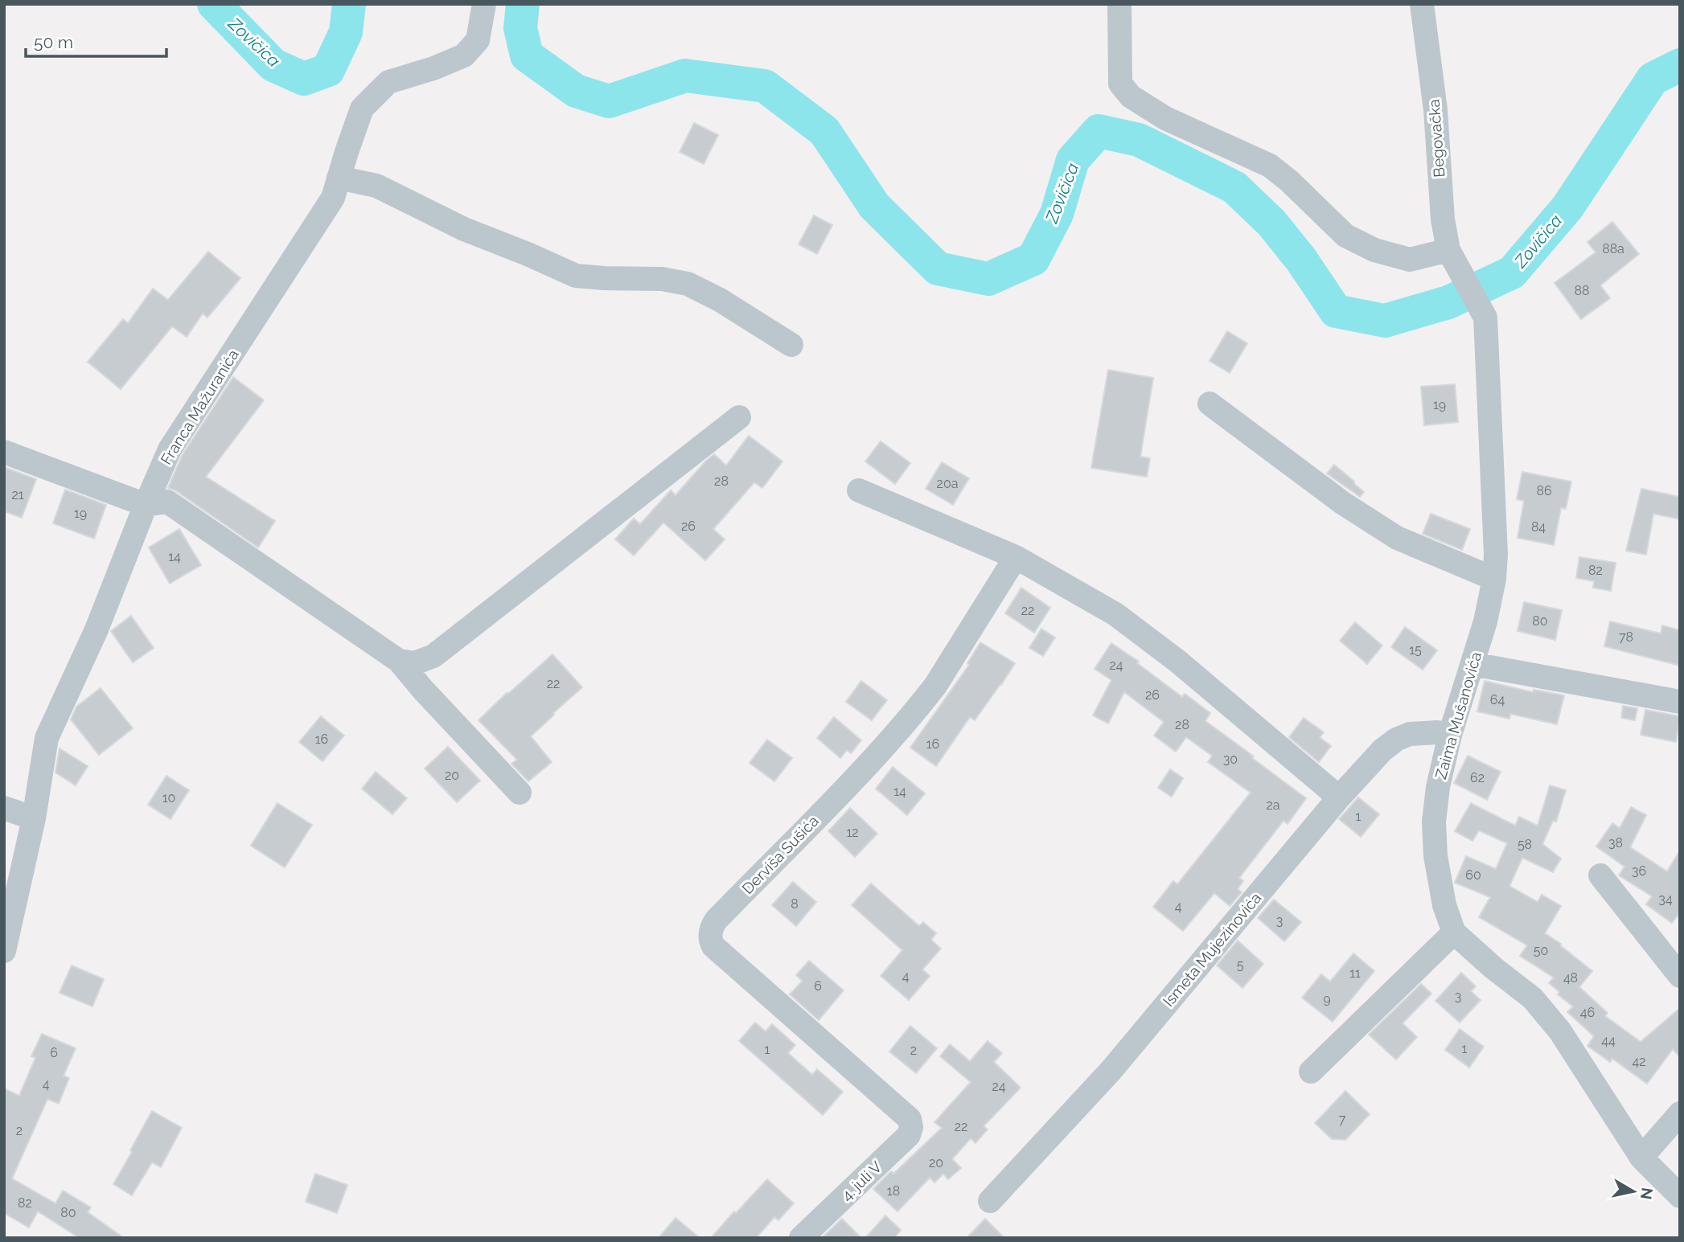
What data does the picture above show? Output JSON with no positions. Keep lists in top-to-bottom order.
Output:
{
  "streets": {
    "street": [
      "Begovačka",
      "Franca Mažuranića",
      "Zaima Mušanovića",
      "Derviša Sušića",
      "Ismeta Mujezinovića",
      "4. juli V"
    ]
  },
  "crossings": [
    ["Begovačka", "Zaima Mušanovića"],
    ["Zaima Mušanovića", "Ismeta Mujezinovića"],
    ["Derviša Sušića", "4. juli V"]
  ],
  "water": ["Zovičica"],
  "house_numbers": [
    "88a",
    "88",
    "19",
    "28",
    "20a",
    "86",
    "21",
    "19",
    "26",
    "84",
    "14",
    "82",
    "22",
    "80",
    "78",
    "15",
    "24",
    "22",
    "26",
    "64",
    "28",
    "16",
    "16",
    "30",
    "20",
    "62",
    "14",
    "10",
    "2a",
    "1",
    "12",
    "38",
    "58",
    "36",
    "60",
    "34",
    "8",
    "4",
    "3",
    "50",
    "5",
    "11",
    "4",
    "48",
    "6",
    "3",
    "9",
    "46",
    "44",
    "1",
    "1",
    "2",
    "6",
    "42",
    "4",
    "24",
    "7",
    "22",
    "2",
    "20",
    "18",
    "82",
    "80"
  ],
  "scale_bar": "50 m",
  "north": "right"
}
